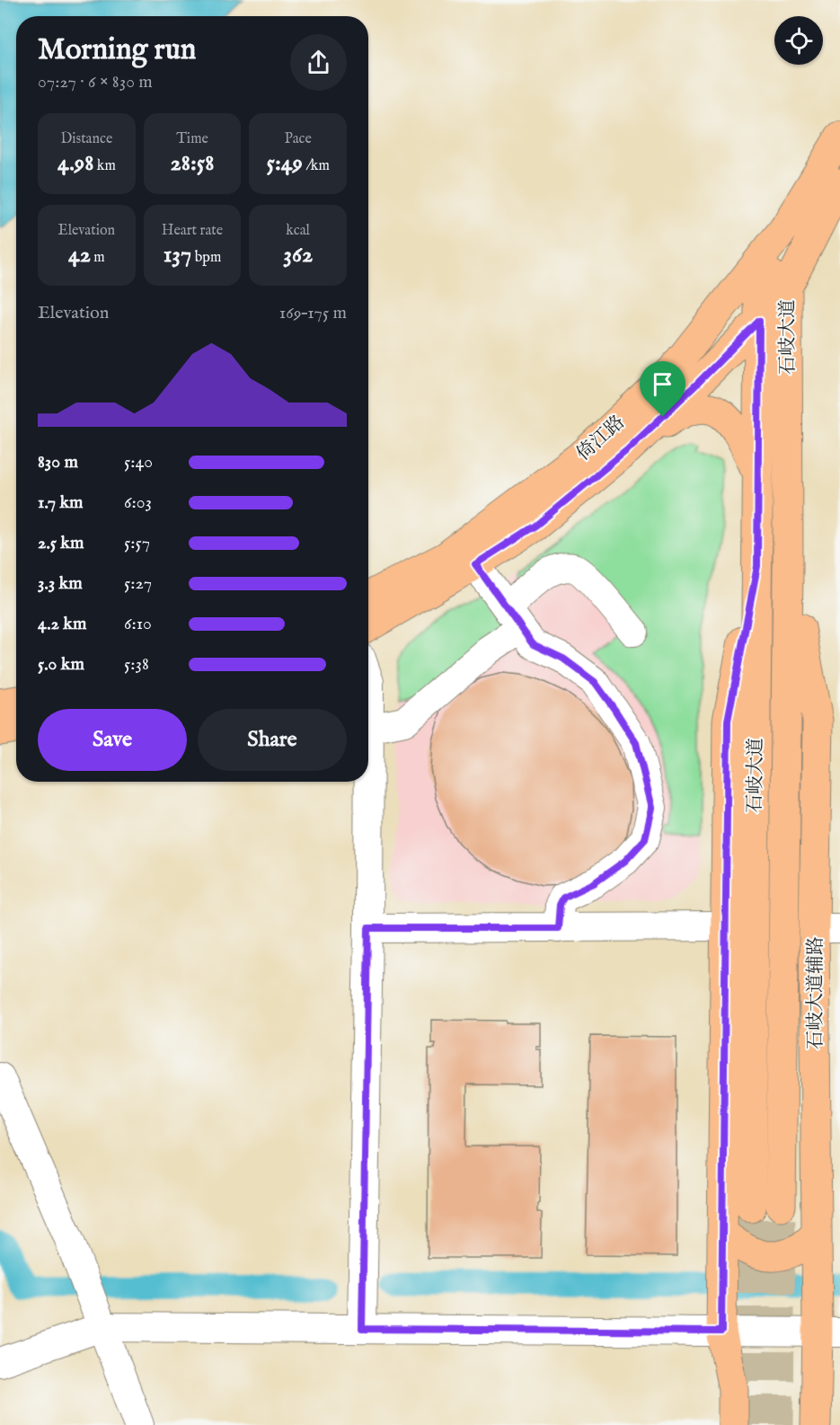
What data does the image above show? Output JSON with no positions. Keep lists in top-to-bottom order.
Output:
{
  "streets": {
    "main road": ["石岐大道", "倚江路", "石岐大道辅路"]
  },
  "crossings": [
    ["石岐大道", "倚江路"],
    ["石岐大道", "石岐大道辅路"]
  ],
  "page": {
    "heading": ["Morning run", "07:27 · 6 × 830 m"],
    "stats": [
      ["Distance", "4.98 km"],
      ["Time", "28:58"],
      ["Pace", "5:49 /km"],
      ["Elevation", "42 m"],
      ["Heart rate", "137 bpm"],
      ["kcal", "362"]
    ],
    "chart": ["Elevation", "169–175 m"],
    "list": [
      {
        "name": "830 m",
        "note": "5:40"
      },
      {
        "name": "1.7 km",
        "note": "6:03"
      },
      {
        "name": "2.5 km",
        "note": "5:57"
      },
      {
        "name": "3.3 km",
        "note": "5:27"
      },
      {
        "name": "4.2 km",
        "note": "6:10"
      },
      {
        "name": "5.0 km",
        "note": "5:38"
      }
    ],
    "buttons": ["Save", "Share"]
  }
}
